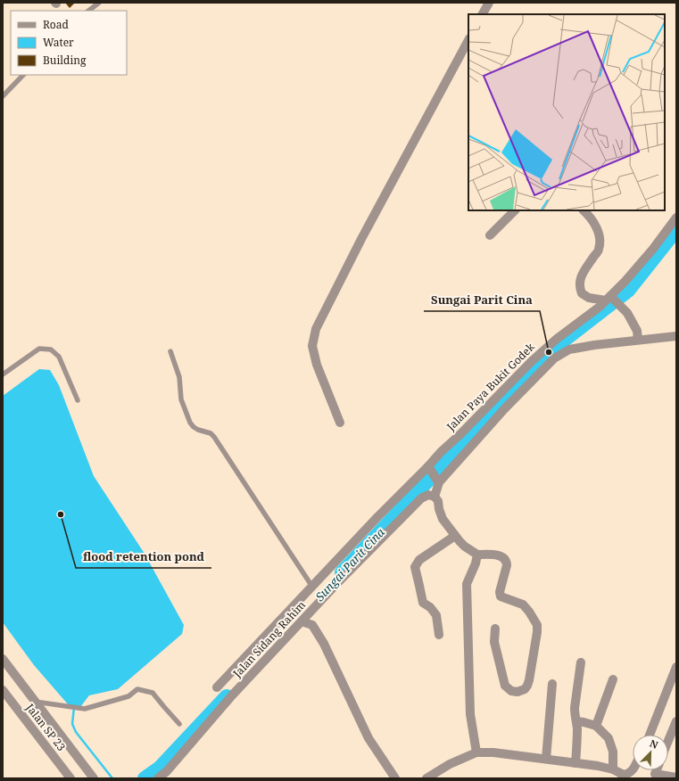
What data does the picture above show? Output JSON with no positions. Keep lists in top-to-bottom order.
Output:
{
  "streets": {
    "street": ["Jalan Paya Bukit Godek", "Jalan Sidang Rahim", "Jalan SP 23"]
  },
  "water": ["Sungai Parit Cina"],
  "places": ["Sungai Parit Cina", "flood retention pond"],
  "legend": ["Road", "Water", "Building"],
  "north": "top right"
}
